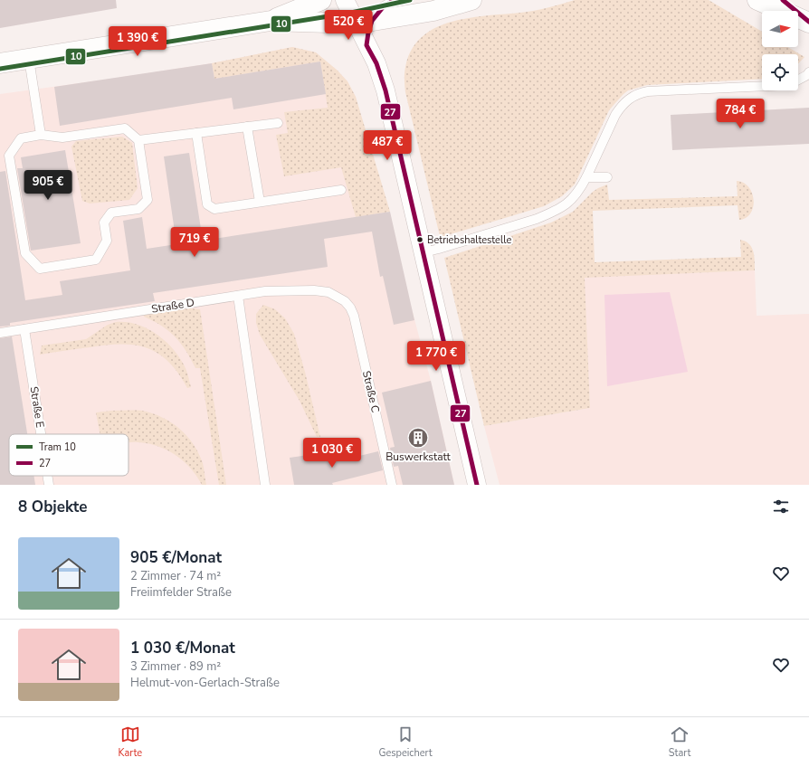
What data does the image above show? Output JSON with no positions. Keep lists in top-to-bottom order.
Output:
{
  "streets": {
    "lane": ["Straße D", "Straße C", "Straße E"]
  },
  "crossings": [
    ["Straße D", "Straße C"],
    ["Straße D", "Straße E"]
  ],
  "places": {
    "other": ["Betriebshaltestelle"],
    "building": ["Buswerkstatt"]
  },
  "lines": ["tram line 10", "transit line 27"],
  "legend": ["Tram 10", "27"],
  "north": "right",
  "page": {
    "price": [
      "520 €",
      "1 390 €",
      "784 €",
      "487 €",
      "905 €",
      "719 €",
      "1 770 €",
      "1 030 €"
    ],
    "heading": "8 Objekte",
    "list": [
      {
        "name": "905 €/Monat",
        "note": "2 Zimmer · 74 m² · Freiimfelder Straße"
      },
      {
        "name": "1 030 €/Monat",
        "note": "3 Zimmer · 89 m² · Helmut-von-Gerlach-Straße"
      }
    ],
    "tabs": ["Karte", "Gespeichert", "Start"]
  }
}
